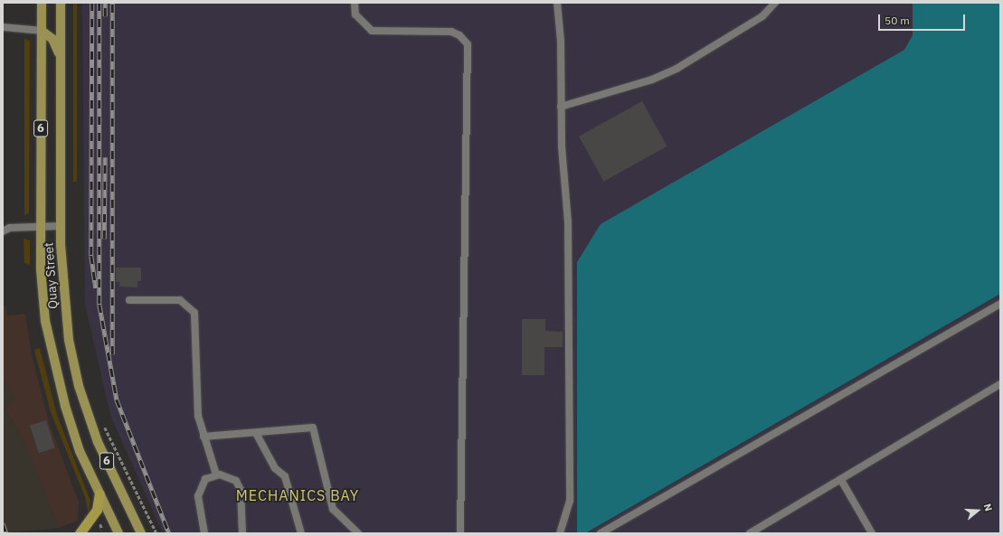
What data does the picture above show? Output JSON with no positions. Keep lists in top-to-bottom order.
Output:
{
  "streets": {
    "main road": ["6", "Quay Street"]
  },
  "districts": ["MECHANICS BAY"],
  "scale_bar": "50 m",
  "north": "right"
}
